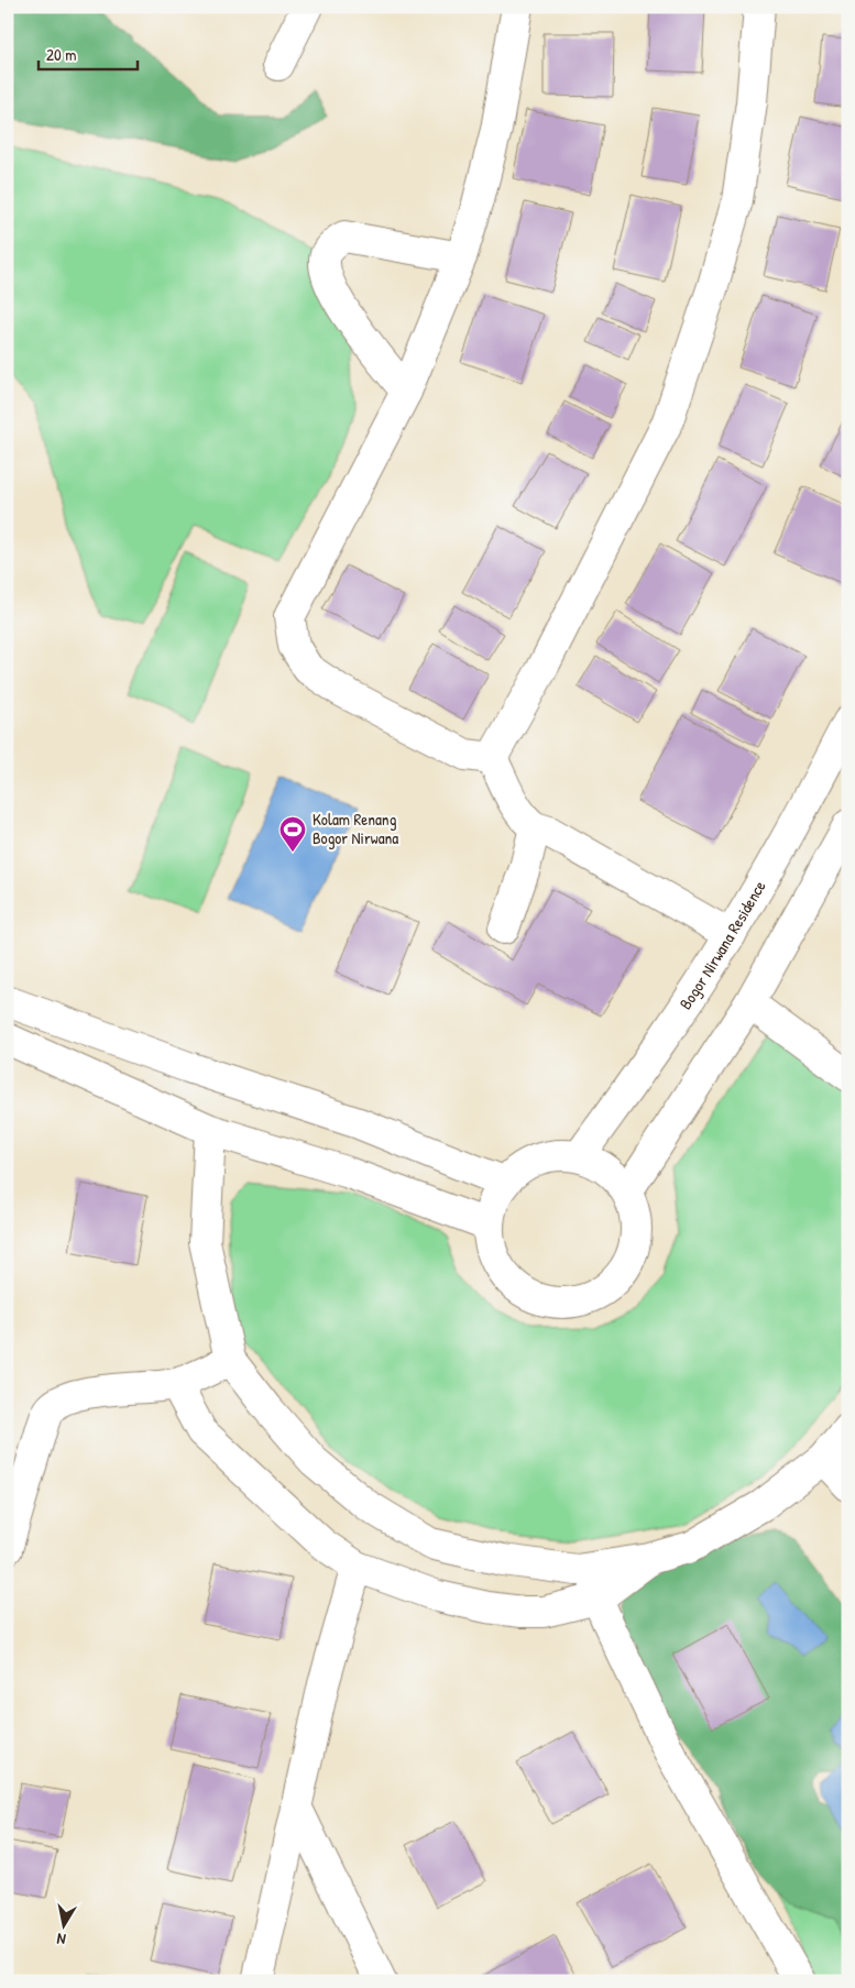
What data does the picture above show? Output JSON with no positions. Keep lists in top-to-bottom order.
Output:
{
  "streets": {
    "street": ["Bogor Nirwana Residence"]
  },
  "places": {
    "sports": ["Kolam Renang Bogor Nirwana"]
  },
  "scale_bar": "20 m",
  "north": "bottom"
}
